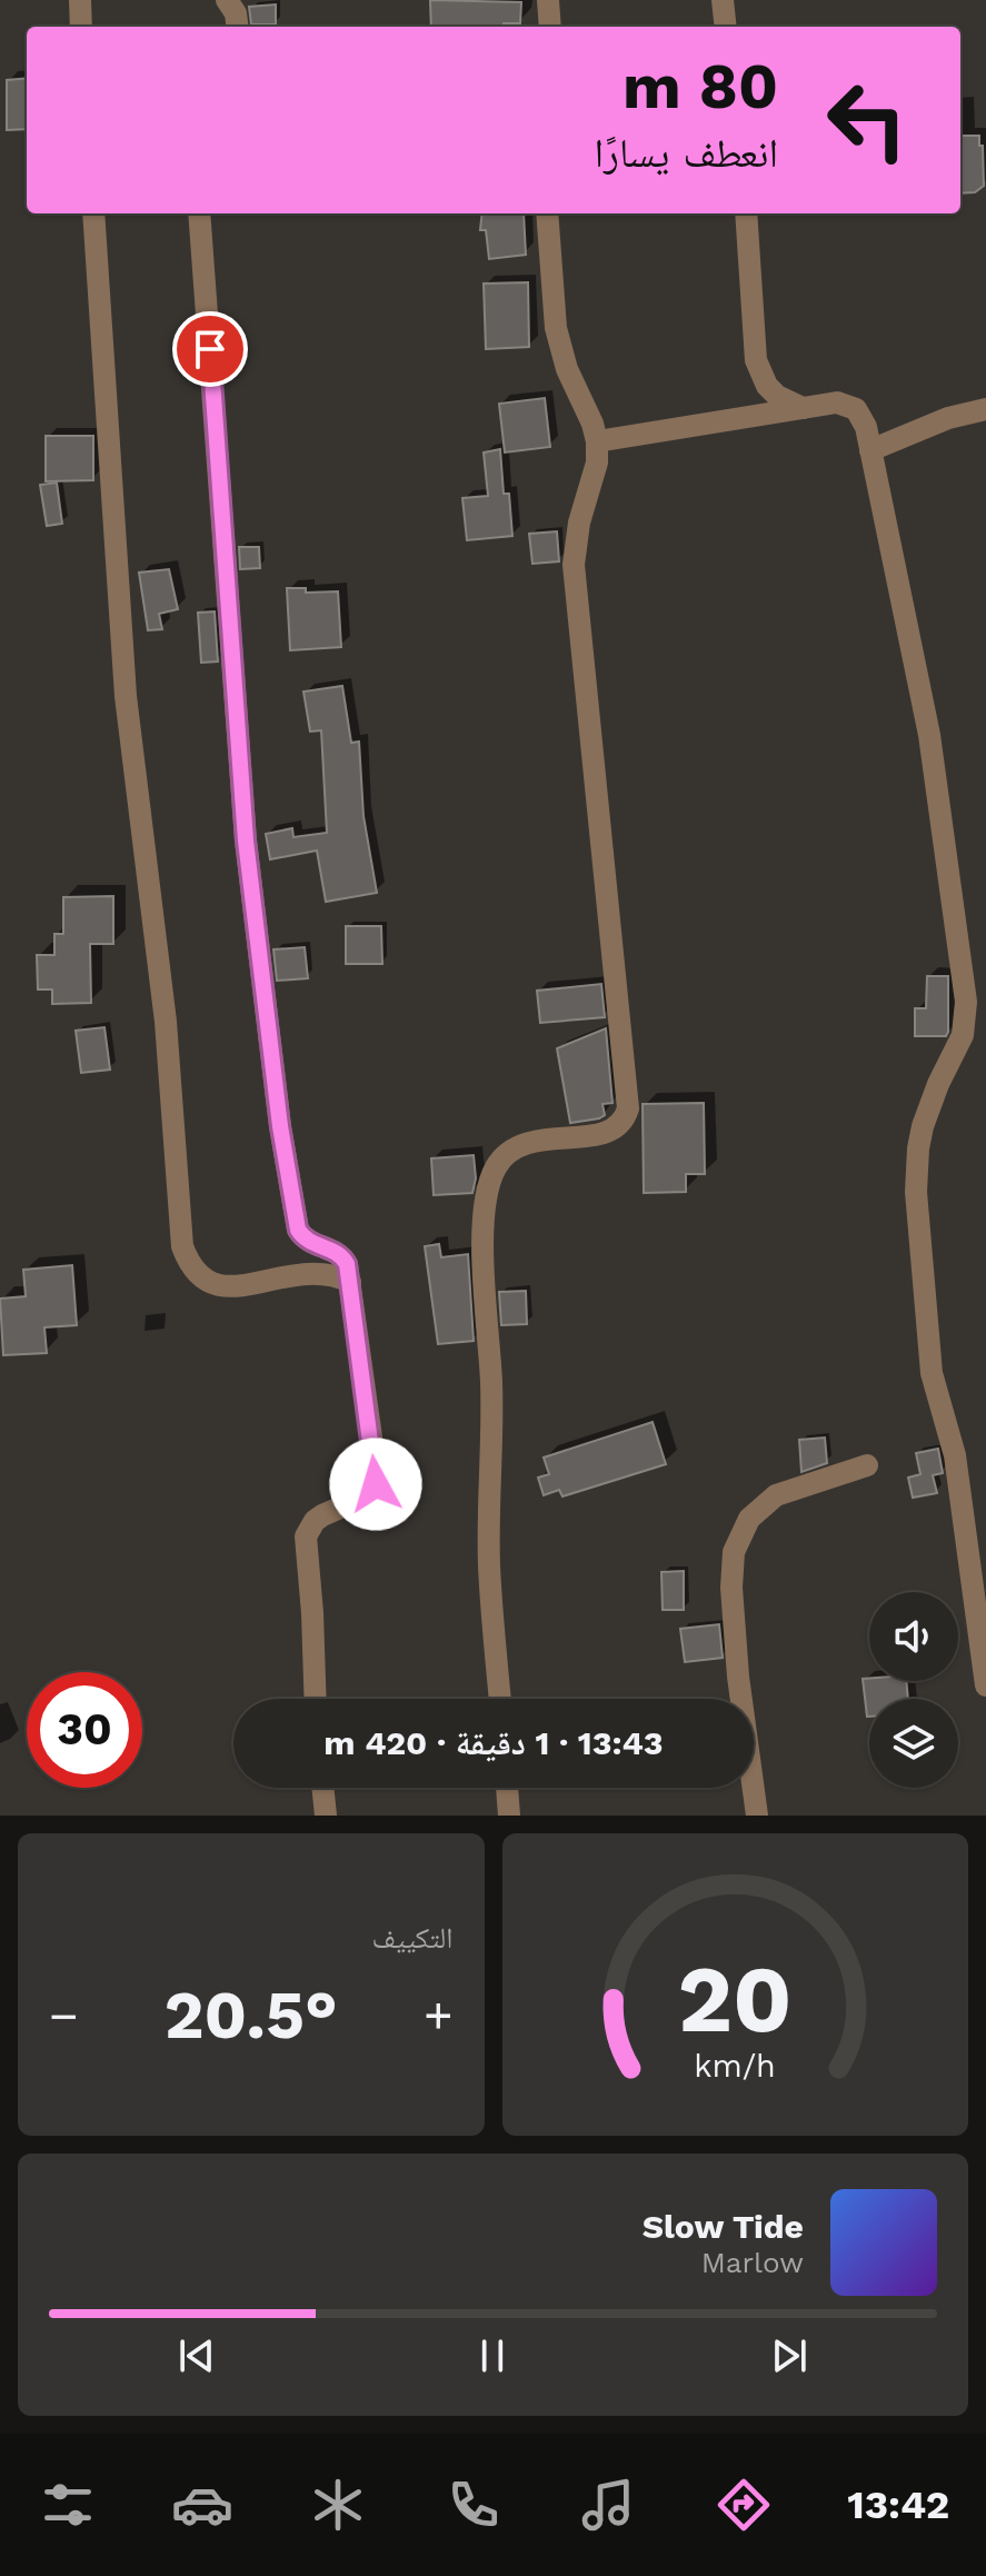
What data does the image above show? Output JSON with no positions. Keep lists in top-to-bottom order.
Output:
{
  "page": {
    "turn": ["80 m", "انعطف يسارًا"],
    "limit": "30",
    "trip": "13:43 · 1 دقيقة · 420 m",
    "tile": "التكييف",
    "heat": ["−", "20.5°", "+"],
    "song": ["Slow Tide", "Marlow"],
    "tabs": "13:42",
    "gauge": ["20", "km/h"]
  }
}
